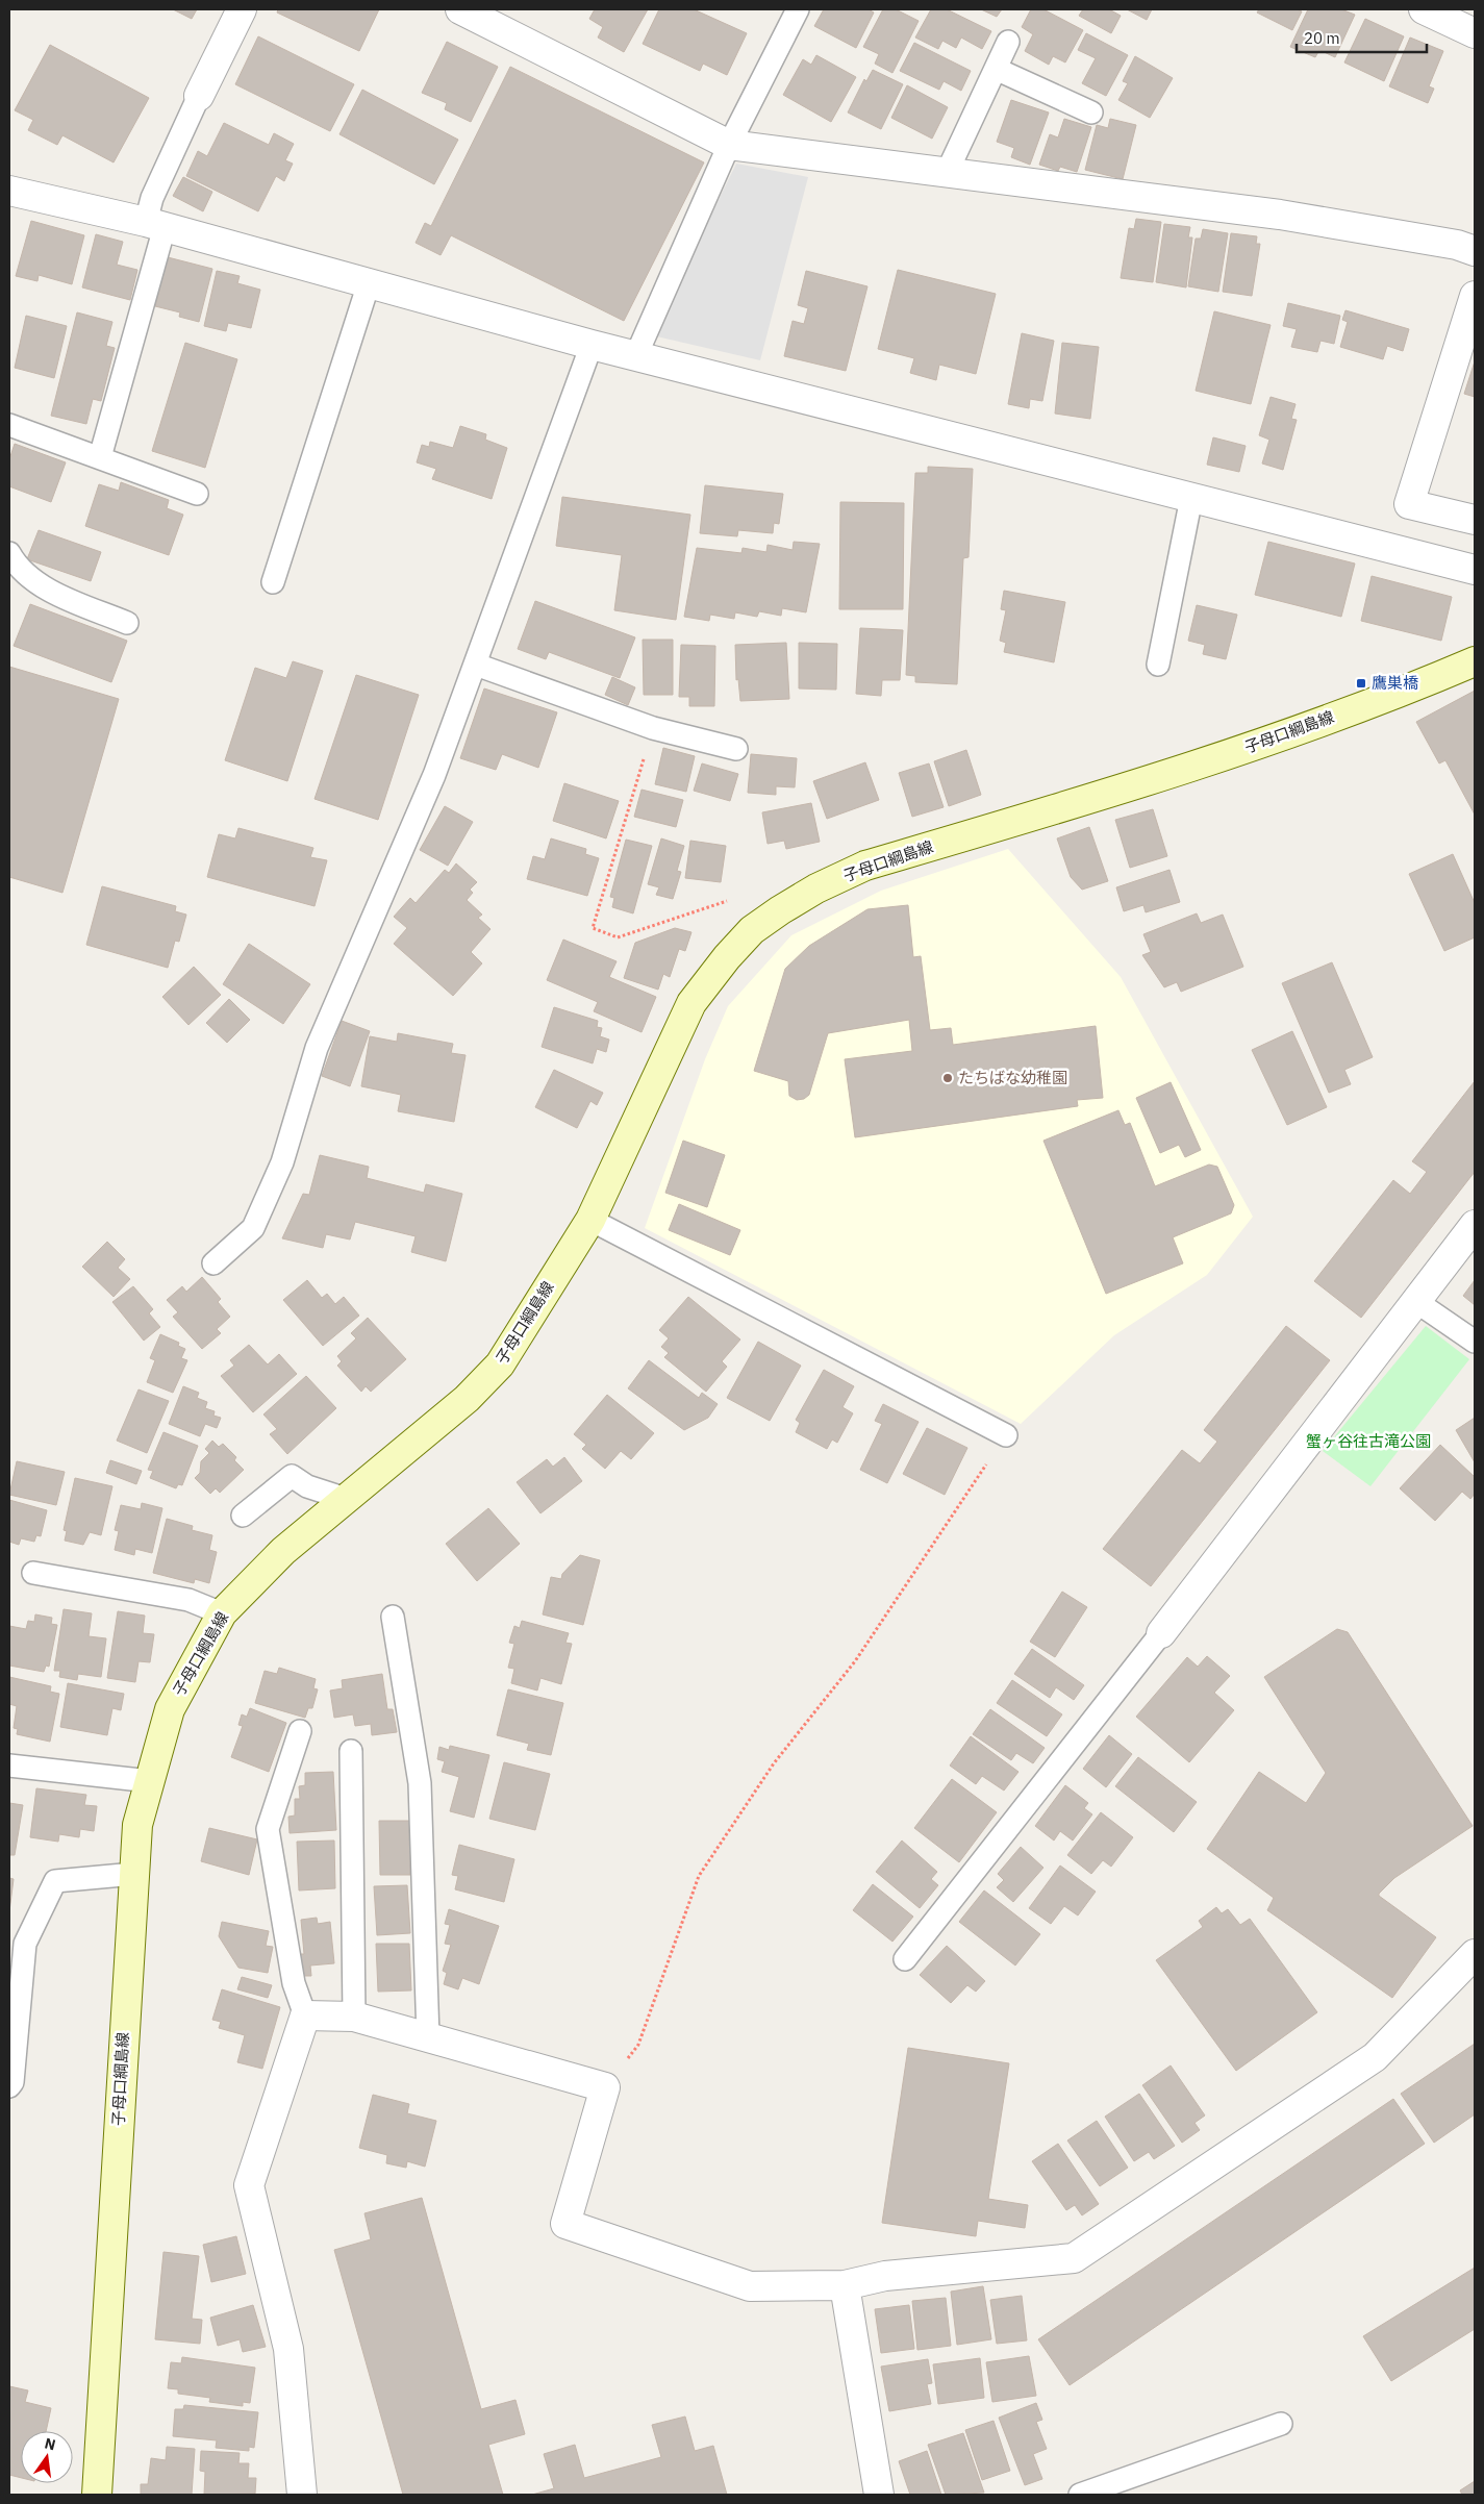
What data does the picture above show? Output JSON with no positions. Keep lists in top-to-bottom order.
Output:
{
  "streets": {
    "main road": ["子母口綱島線"]
  },
  "parks": ["蟹ヶ谷往古滝公園"],
  "places": {
    "transit": ["鷹巣橋"],
    "other": ["たちばな幼稚園"]
  },
  "scale_bar": "20 m",
  "north": "top"
}
